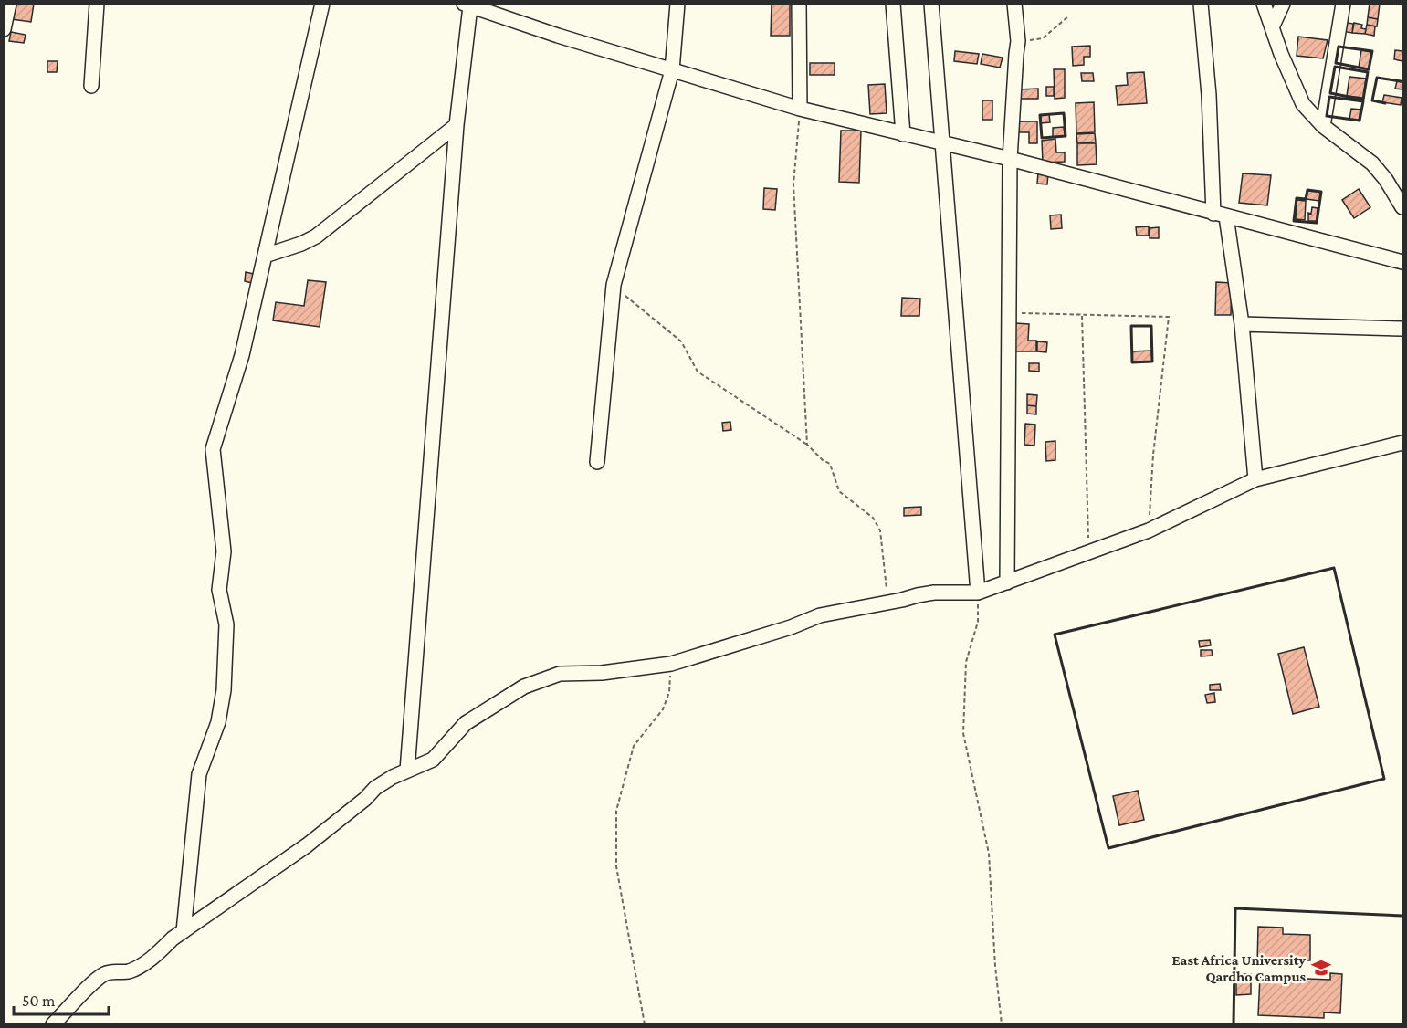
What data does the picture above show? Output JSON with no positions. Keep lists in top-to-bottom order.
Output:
{
  "places": {
    "school or university": ["East Africa University Qardho Campus"]
  },
  "scale_bar": "50 m"
}
